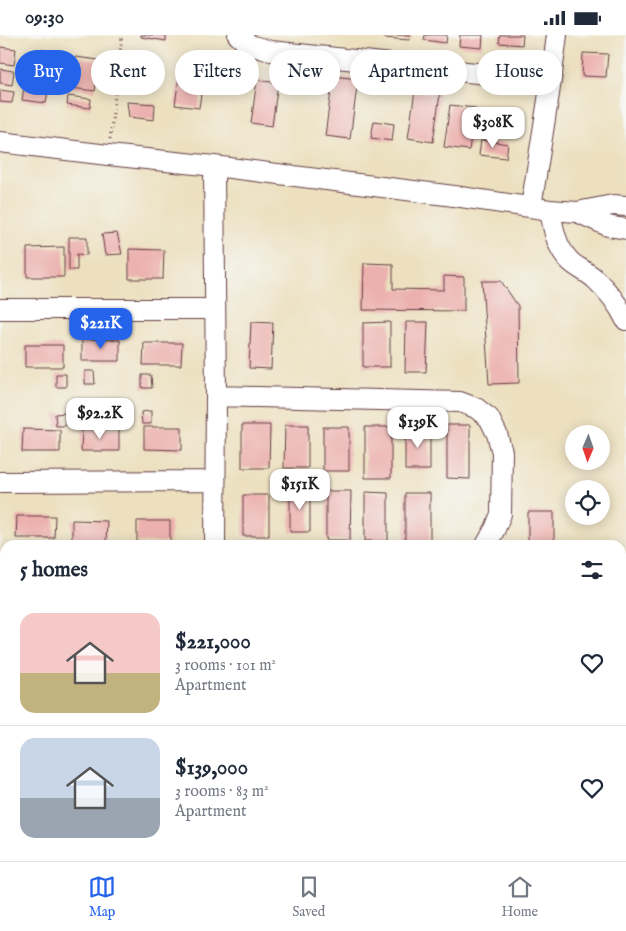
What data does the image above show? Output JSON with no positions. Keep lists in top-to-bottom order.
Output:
{
  "north": "bottom",
  "page": {
    "status": "09:30",
    "chip": [
      "Buy",
      "Rent",
      "Filters",
      "New",
      "Apartment",
      "House"
    ],
    "price": [
      "$308K",
      "$221K",
      "$92.2K",
      "$139K",
      "$151K"
    ],
    "heading": "5 homes",
    "list": [
      {
        "name": "$221,000",
        "note": "3 rooms · 101 m² · Apartment"
      },
      {
        "name": "$139,000",
        "note": "3 rooms · 83 m² · Apartment"
      }
    ],
    "tabs": ["Map", "Saved", "Home"]
  }
}
